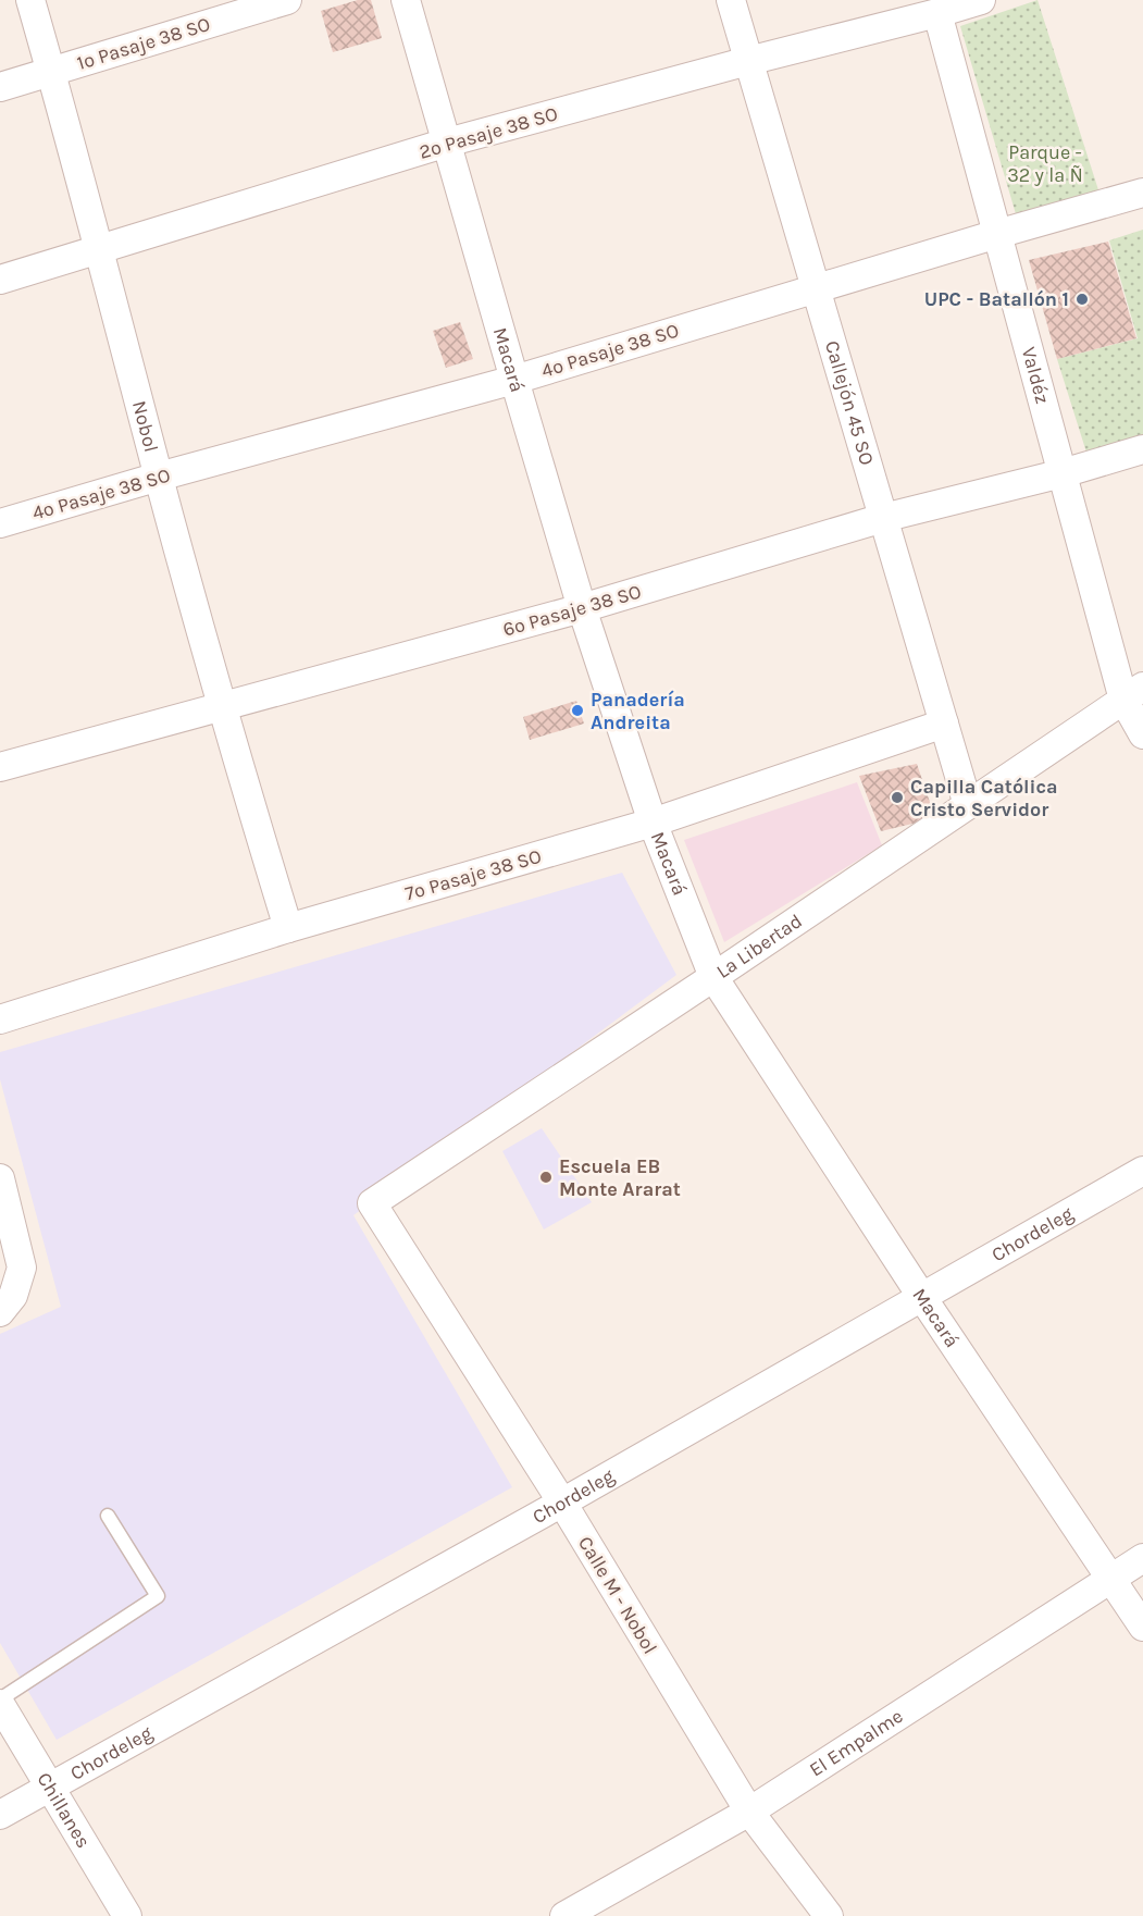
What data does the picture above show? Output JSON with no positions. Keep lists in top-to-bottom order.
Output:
{
  "streets": {
    "street": [
      "1º Pasaje 38 SO",
      "2º Pasaje 38 SO",
      "4º Pasaje 38 SO",
      "Macará",
      "Valdéz",
      "Callejón 45 SO",
      "Nobol",
      "6º Pasaje 38 SO",
      "7º Pasaje 38 SO",
      "La Libertad",
      "Chordeleg",
      "Calle M - Nobol",
      "El Empalme",
      "Chillanes"
    ]
  },
  "crossings": [
    ["1º Pasaje 38 SO", "Nobol"],
    ["2º Pasaje 38 SO", "Macará"],
    ["2º Pasaje 38 SO", "Valdéz"],
    ["2º Pasaje 38 SO", "Callejón 45 SO"],
    ["2º Pasaje 38 SO", "Nobol"],
    ["4º Pasaje 38 SO", "Macará"],
    ["4º Pasaje 38 SO", "Valdéz"],
    ["4º Pasaje 38 SO", "Callejón 45 SO"],
    ["4º Pasaje 38 SO", "Nobol"],
    ["Macará", "6º Pasaje 38 SO"],
    ["Macará", "7º Pasaje 38 SO"],
    ["Macará", "La Libertad"],
    ["Macará", "Chordeleg"],
    ["Macará", "El Empalme"],
    ["Valdéz", "6º Pasaje 38 SO"],
    ["Valdéz", "La Libertad"],
    ["Callejón 45 SO", "6º Pasaje 38 SO"],
    ["Callejón 45 SO", "7º Pasaje 38 SO"],
    ["Callejón 45 SO", "La Libertad"],
    ["Nobol", "6º Pasaje 38 SO"],
    ["Nobol", "7º Pasaje 38 SO"],
    ["La Libertad", "Calle M - Nobol"],
    ["Chordeleg", "Calle M - Nobol"],
    ["Chordeleg", "Chillanes"],
    ["Calle M - Nobol", "El Empalme"]
  ],
  "parks": ["Parque - 32 y la Ñ"],
  "places": [
    "UPC - Batallón 1",
    "Panadería Andreita",
    "Capilla Católica Cristo Servidor",
    "Escuela EB Monte Ararat"
  ]
}
